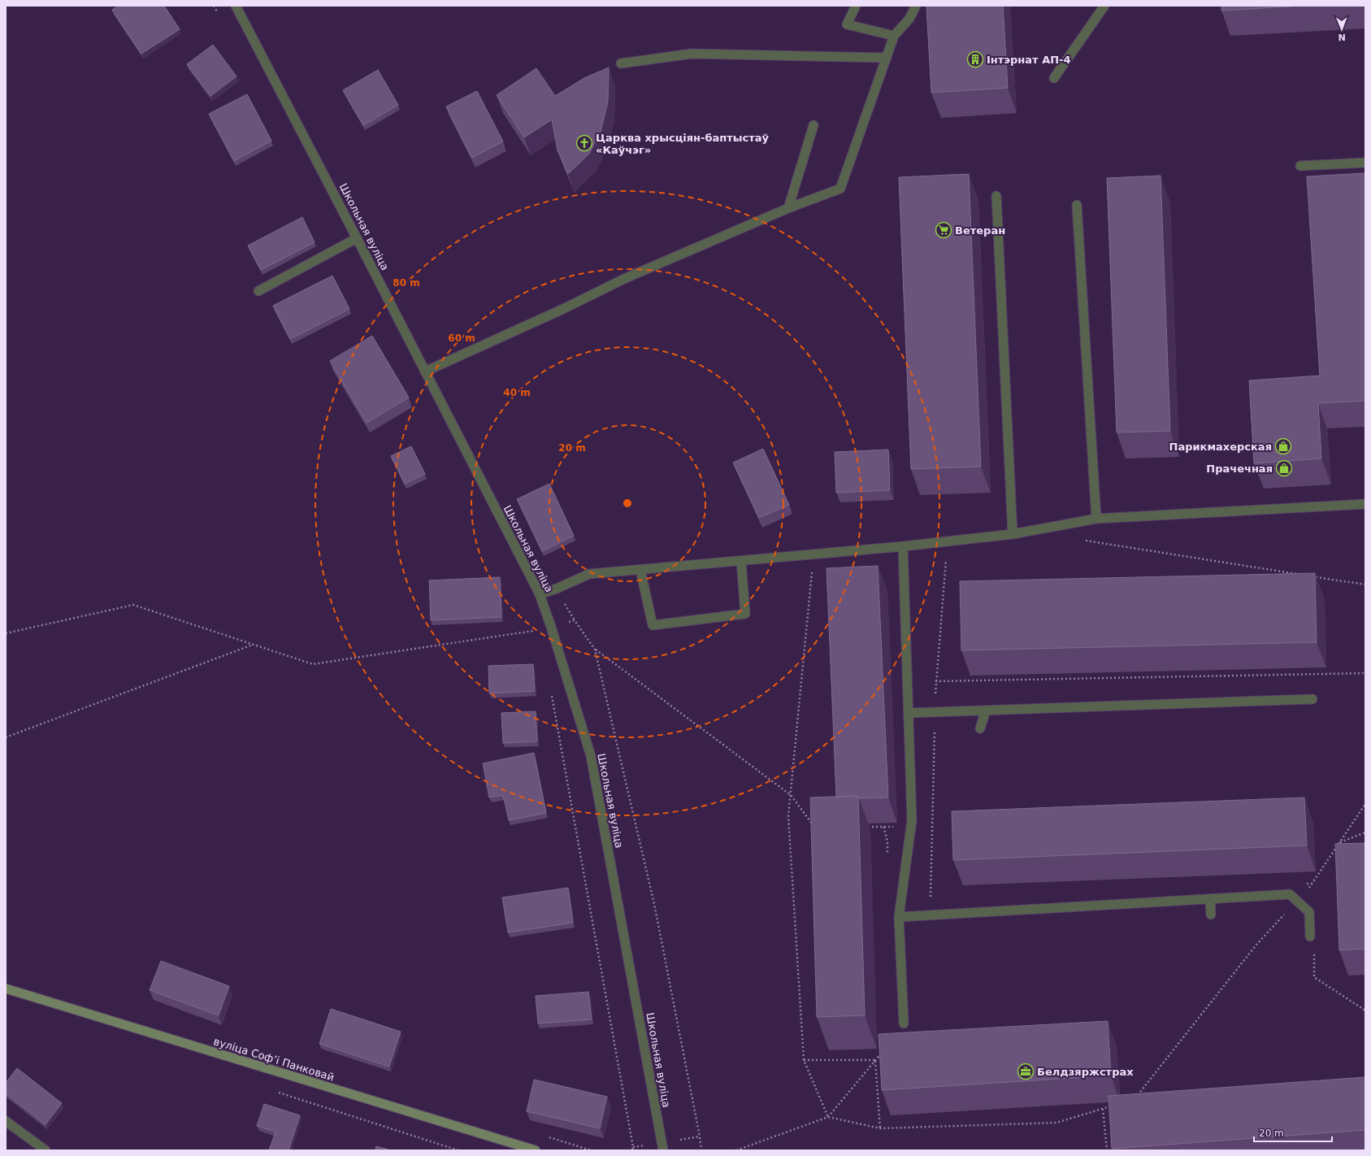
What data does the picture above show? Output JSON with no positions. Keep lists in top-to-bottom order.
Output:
{
  "streets": {
    "main road": ["вуліца Софʼі Панковай"],
    "street": ["Школьная вуліца"]
  },
  "places": {
    "building": ["Інтэрнат АП-4"],
    "church": ["Царква хрысціян-баптыстаў «Каўчэг»"],
    "supermarket": ["Ветеран"],
    "shop": ["Парикмахерская", "Прачечная"],
    "office": ["Белдзяржстрах"]
  },
  "scale_bar": "20 m",
  "north": "bottom",
  "rings": [
    "80 m",
    "60 m",
    "40 m",
    "20 m"
  ]
}
